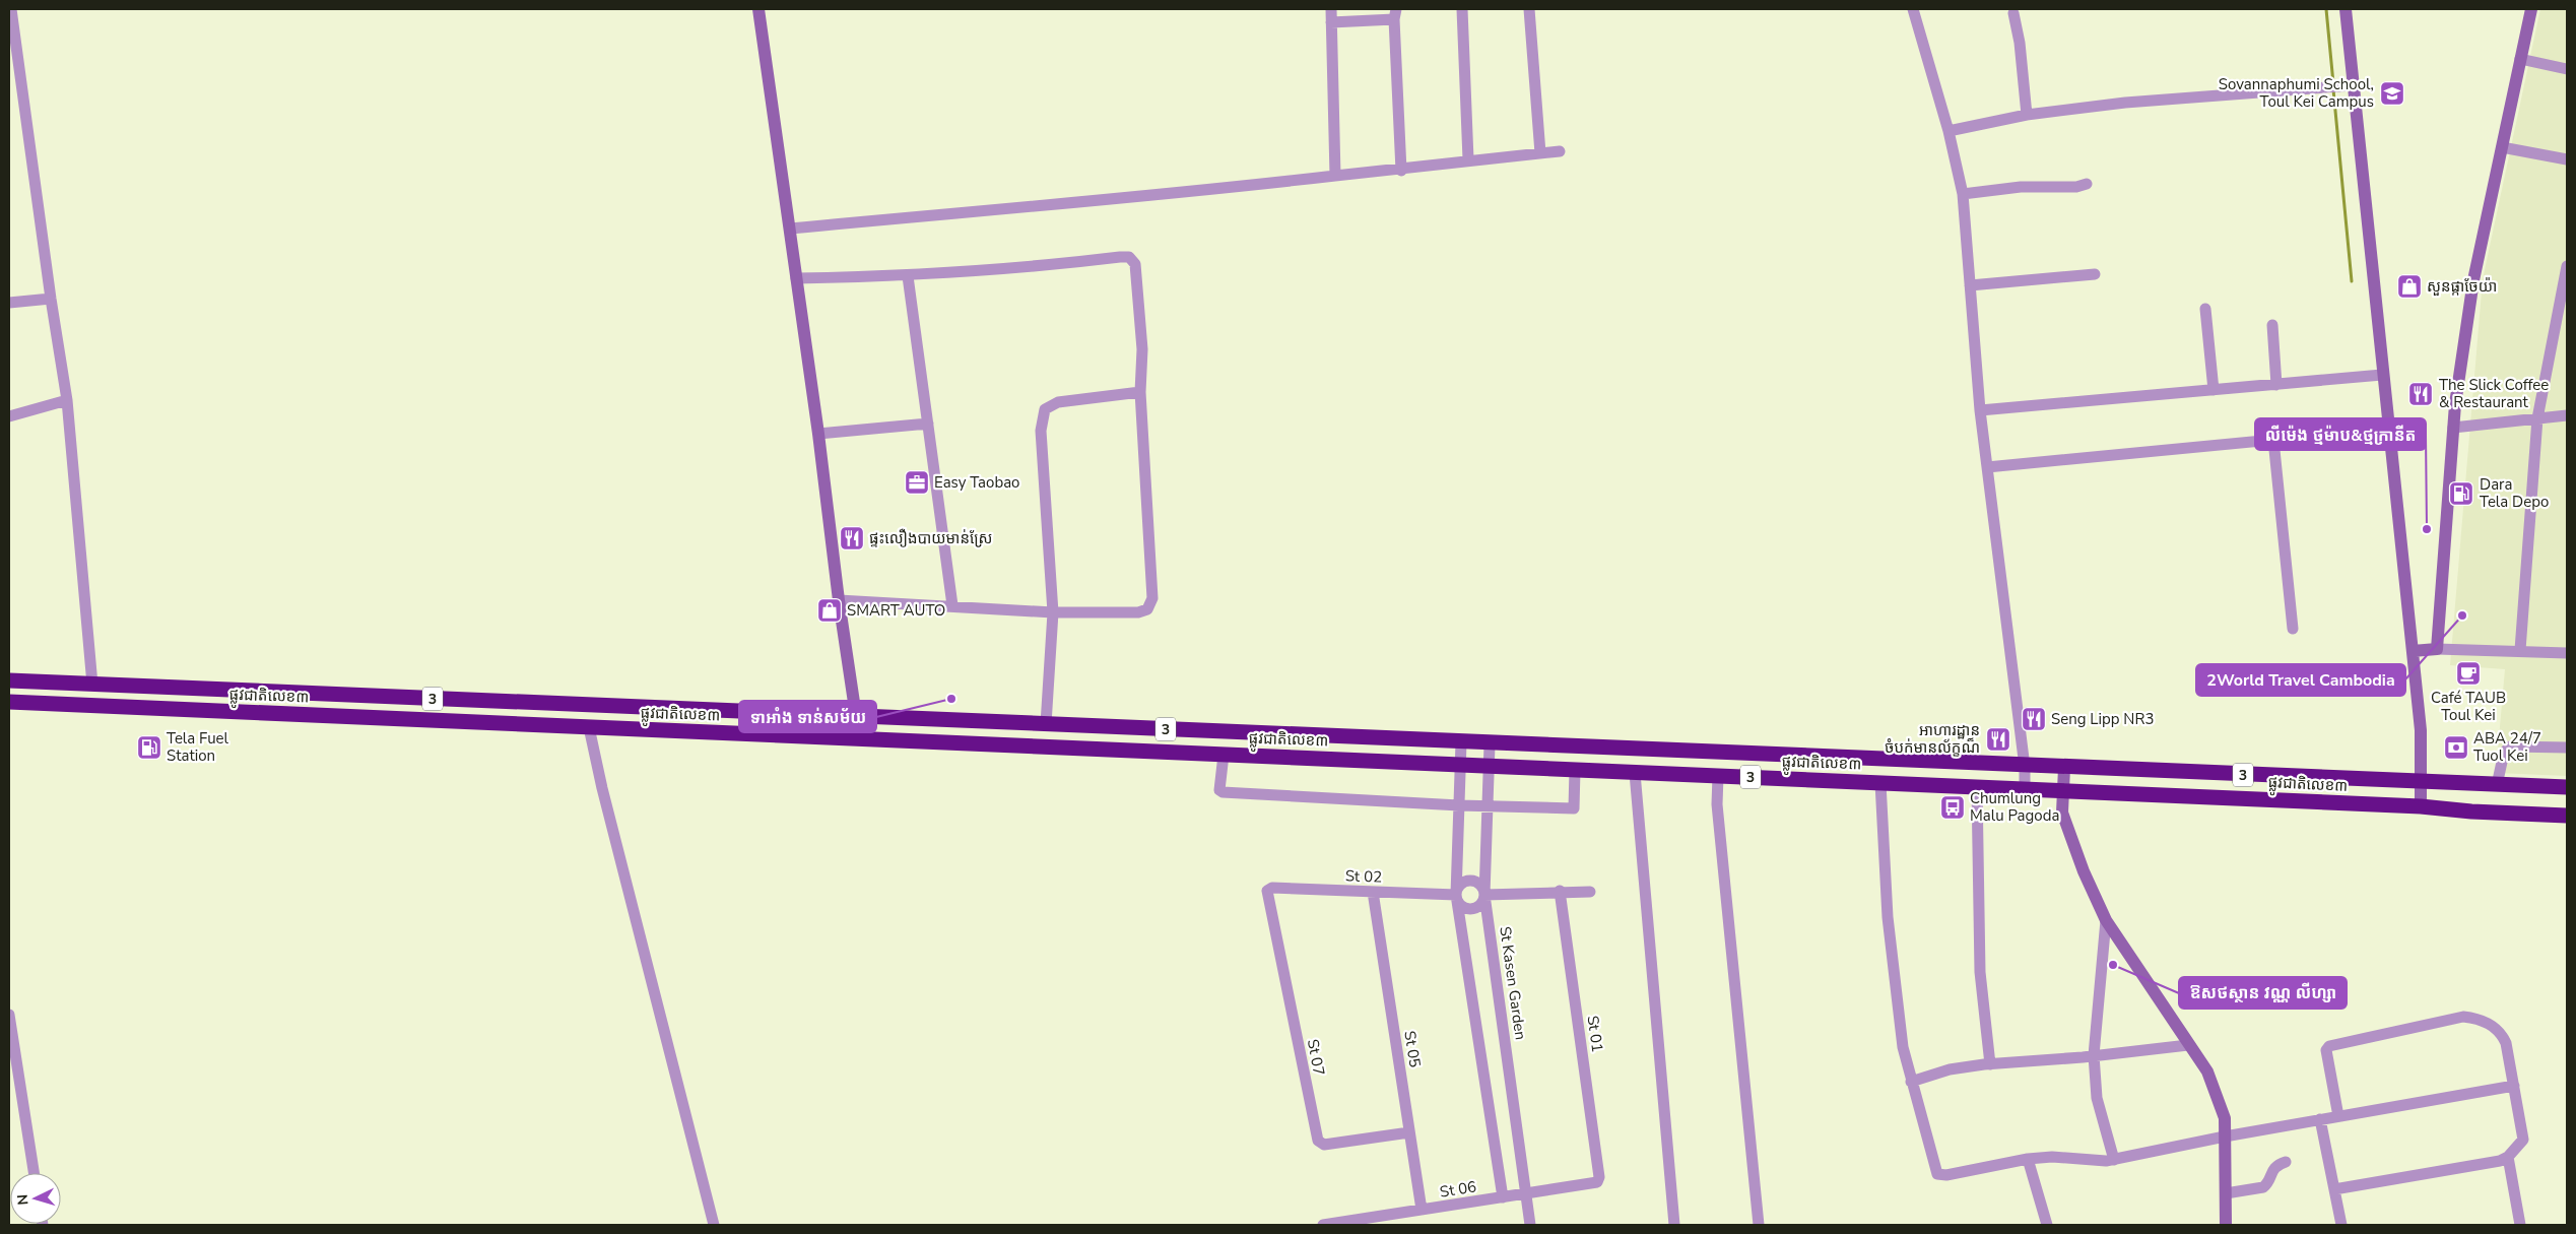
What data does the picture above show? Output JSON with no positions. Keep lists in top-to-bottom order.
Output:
{
  "streets": {
    "highway": ["ផ្លូវជាតិលេខ៣", "3"],
    "street": [
      "St 02",
      "St Kasen Garden",
      "St 01",
      "St 05",
      "St 07",
      "St 06"
    ]
  },
  "crossings": [
    ["ផ្លូវជាតិលេខ៣", "St Kasen Garden"],
    ["St 02", "St Kasen Garden"],
    ["St 02", "St 05"],
    ["St 02", "St 07"],
    ["St Kasen Garden", "St 06"],
    ["St 01", "St 06"],
    ["St 05", "St 07"],
    ["St 05", "St 06"]
  ],
  "places": {
    "school or university": ["Sovannaphumi School, Toul Kei Campus"],
    "shop": ["សួនផ្កាចែយ៉ា", "SMART AUTO"],
    "restaurant": [
      "The Slick Coffee & Restaurant",
      "ផ្ទះលឿងបាយមាន់ស្រែ",
      "Seng Lipp NR3",
      "អាហារដ្ឋាន ចំបក់មានល័ក្ខណ៏"
    ],
    "office": ["Easy Taobao"],
    "fuel station": ["Dara Tela Depo", "Tela Fuel Station"],
    "other": [
      "លីម៉េង ថ្មម៉ាប&ថ្មក្រានីត",
      "2World Travel Cambodia",
      "ទាអាំង ទាន់សម័យ",
      "ឱសថស្ថាន វណ្ណ លីហ្សា"
    ],
    "cafe": ["Café TAUB Toul Kei"],
    "bank": ["ABA 24/7 Tuol Kei"],
    "bus stop": ["Chumlung Malu Pagoda"]
  },
  "north": "left"
}
